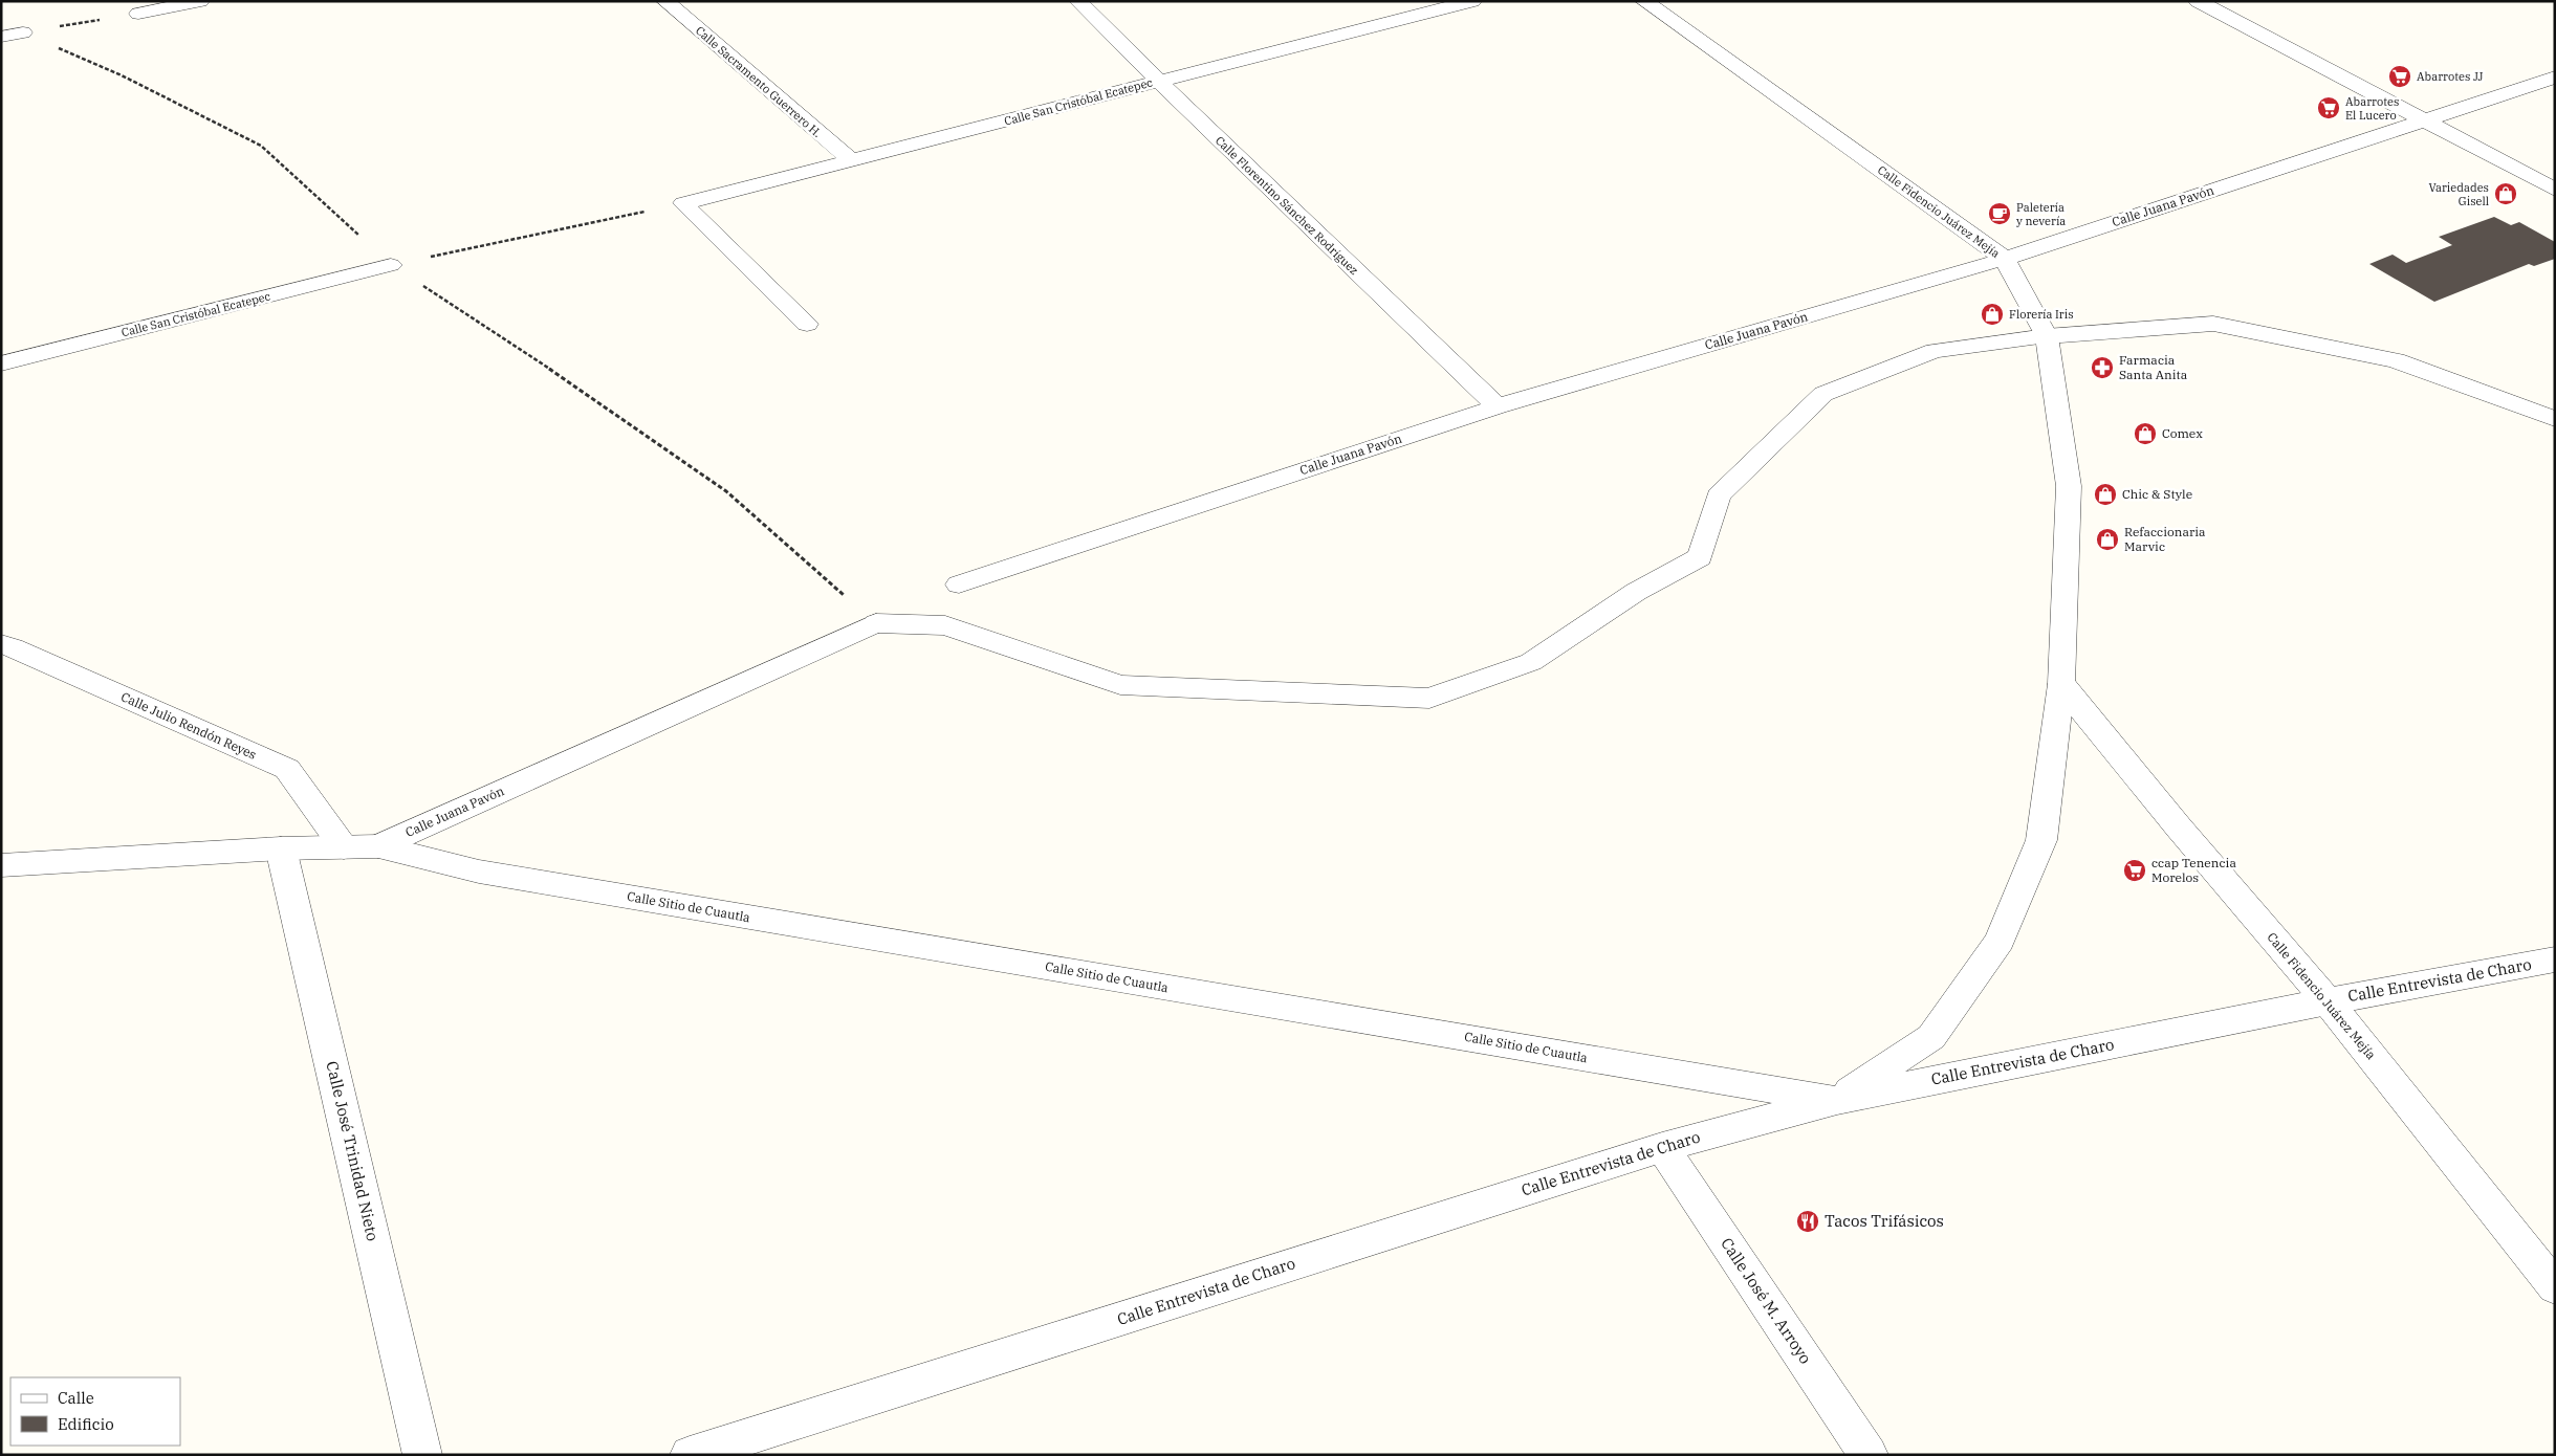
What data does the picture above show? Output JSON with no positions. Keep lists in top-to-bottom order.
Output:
{
  "streets": {
    "street": [
      "Calle Sacramento Guerrero H.",
      "Calle San Cristóbal Ecatepec",
      "Calle Florentino Sánchez Rodríguez",
      "Calle Juana Pavón",
      "Calle Fidencio Juárez Mejía",
      "Calle Julio Rendón Reyes",
      "Calle Sitio de Cuautla",
      "Calle Entrevista de Charo",
      "Calle José Trinidad Nieto",
      "Calle José M. Arroyo"
    ]
  },
  "crossings": [
    ["Calle Sacramento Guerrero H.", "Calle San Cristóbal Ecatepec"],
    ["Calle San Cristóbal Ecatepec", "Calle Florentino Sánchez Rodríguez"],
    ["Calle Florentino Sánchez Rodríguez", "Calle Juana Pavón"],
    ["Calle Juana Pavón", "Calle Fidencio Juárez Mejía"],
    ["Calle Juana Pavón", "Calle Julio Rendón Reyes"],
    ["Calle Juana Pavón", "Calle Sitio de Cuautla"],
    ["Calle Juana Pavón", "Calle José Trinidad Nieto"],
    ["Calle Fidencio Juárez Mejía", "Calle Sitio de Cuautla"],
    ["Calle Fidencio Juárez Mejía", "Calle Entrevista de Charo"],
    ["Calle Sitio de Cuautla", "Calle Entrevista de Charo"],
    ["Calle Entrevista de Charo", "Calle José M. Arroyo"]
  ],
  "places": {
    "supermarket": ["Abarrotes JJ", "Abarrotes El Lucero", "ccap Tenencia Morelos"],
    "shop": [
      "Variedades Gisell",
      "Florería Iris",
      "Comex",
      "Chic & Style",
      "Refaccionaria Marvic"
    ],
    "cafe": ["Paletería y nevería"],
    "pharmacy": ["Farmacia Santa Anita"],
    "restaurant": ["Tacos Trifásicos"]
  },
  "legend": ["Calle", "Edificio"]
}
